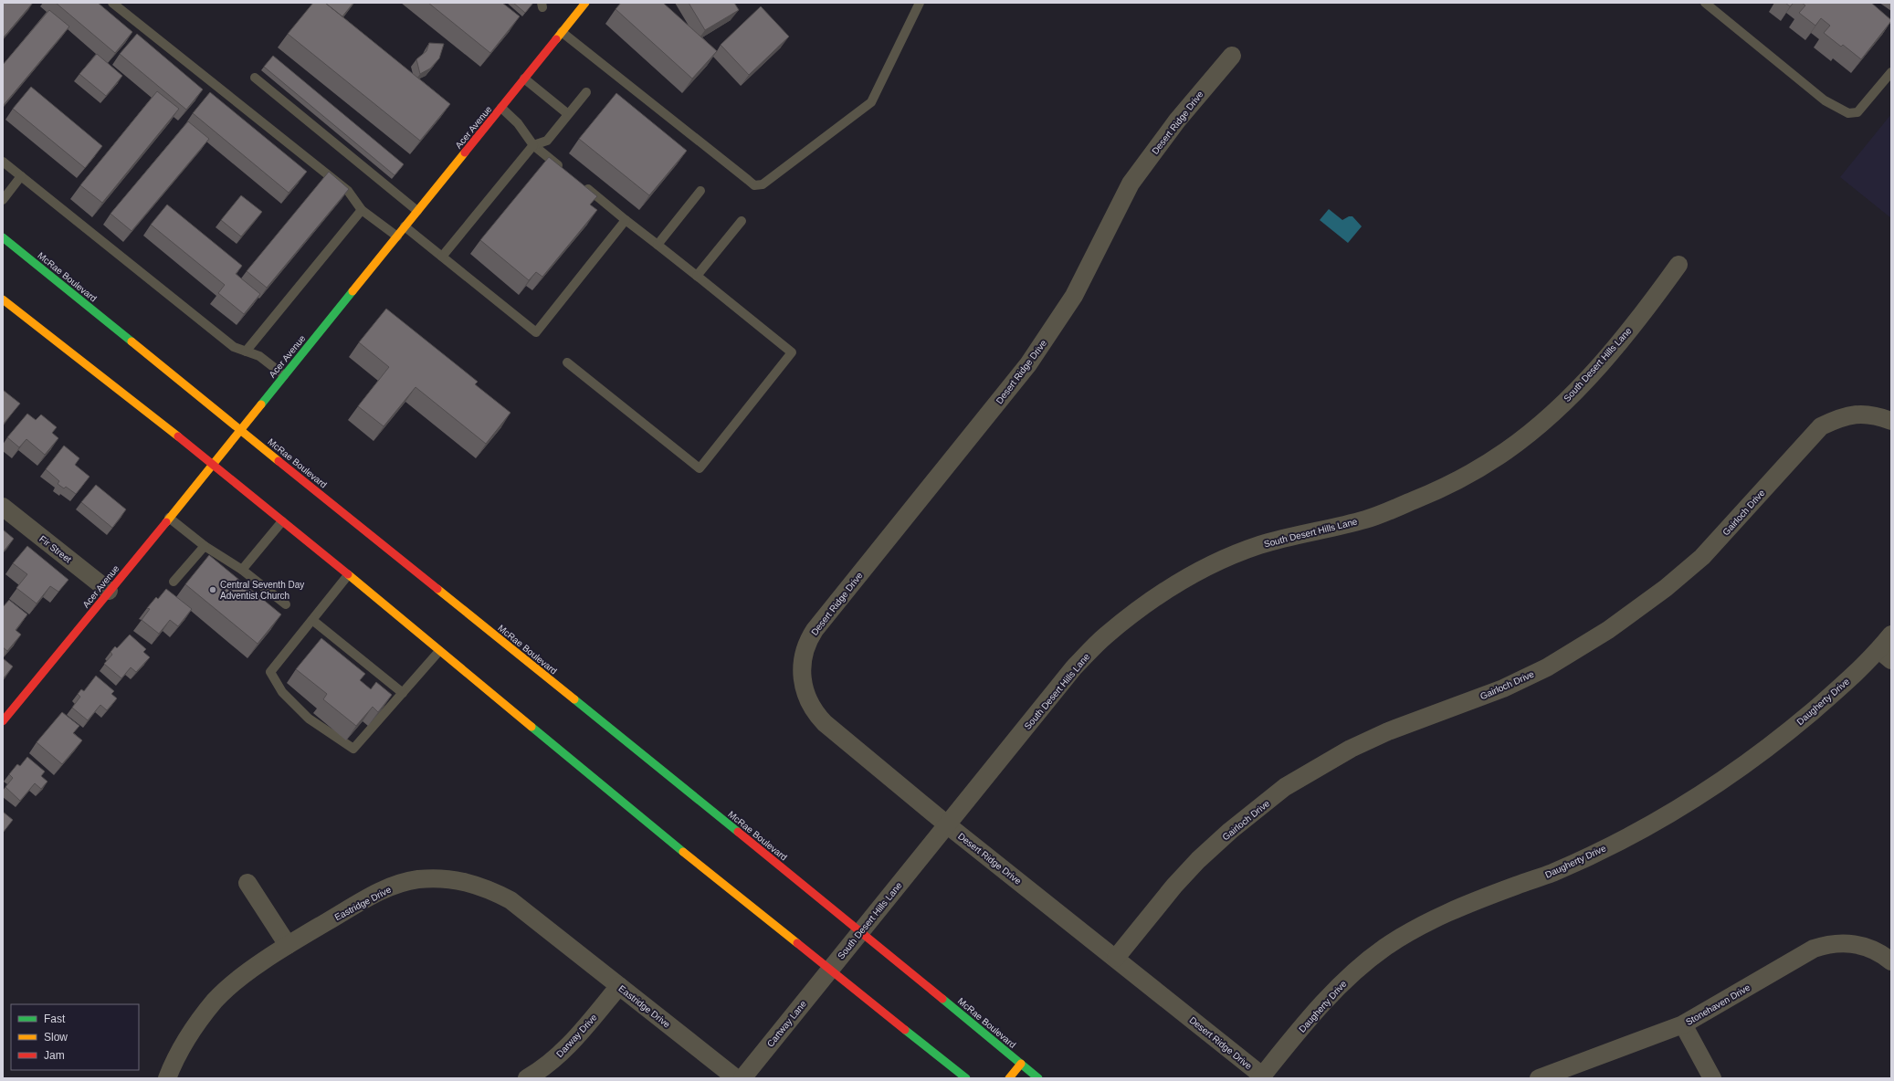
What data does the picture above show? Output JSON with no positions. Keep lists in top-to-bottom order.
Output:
{
  "streets": {
    "main road": ["Acer Avenue", "McRae Boulevard"],
    "street": [
      "Desert Ridge Drive",
      "South Desert Hills Lane",
      "Gairloch Drive",
      "Fir Street",
      "Daugherty Drive",
      "Eastridge Drive",
      "Stonehaven Drive",
      "Cartway Lane",
      "Darway Drive"
    ]
  },
  "crossings": [
    ["Desert Ridge Drive", "South Desert Hills Lane"],
    ["Desert Ridge Drive", "Gairloch Drive"],
    ["Desert Ridge Drive", "Daugherty Drive"],
    ["Acer Avenue", "McRae Boulevard"],
    ["Acer Avenue", "Fir Street"],
    ["McRae Boulevard", "South Desert Hills Lane"],
    ["South Desert Hills Lane", "Cartway Lane"],
    ["Eastridge Drive", "Darway Drive"]
  ],
  "places": ["Central Seventh Day Adventist Church"],
  "legend": ["Fast", "Slow", "Jam"]
}
